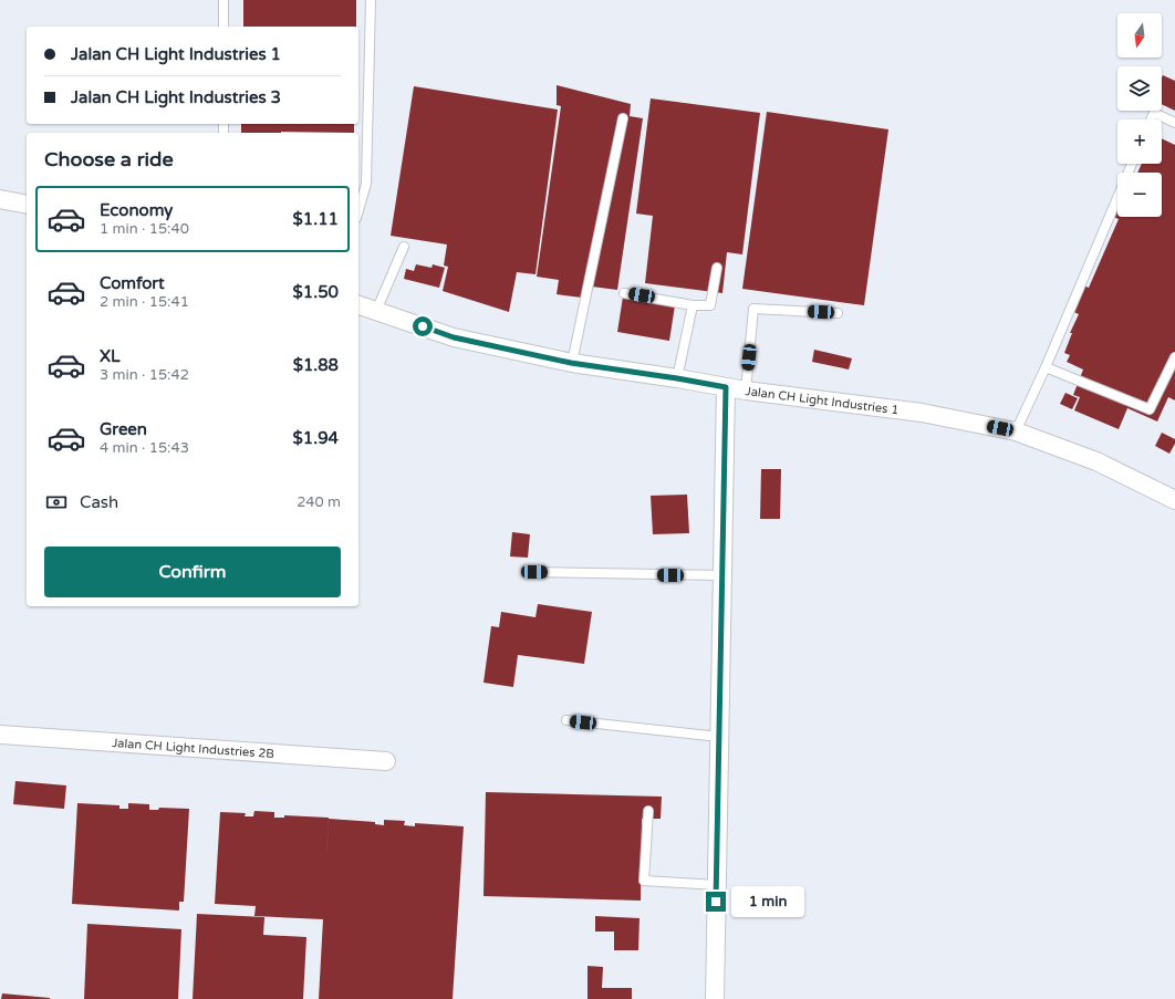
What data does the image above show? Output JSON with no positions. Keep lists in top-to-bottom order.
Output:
{
  "streets": {
    "street": ["Jalan CH Light Industries 1", "Jalan CH Light Industries 2B"]
  },
  "north": "bottom",
  "page": {
    "map_buttons": ["+", "−"],
    "banner": ["Jalan CH Light Industries 1", "Jalan CH Light Industries 3"],
    "heading": "Choose a ride",
    "list": [
      {
        "name": "Economy",
        "note": "1 min · 15:40",
        "value": "$1.11"
      },
      {
        "name": "Comfort",
        "note": "2 min · 15:41",
        "value": "$1.50"
      },
      {
        "name": "XL",
        "note": "3 min · 15:42",
        "value": "$1.88"
      },
      {
        "name": "Green",
        "note": "4 min · 15:43",
        "value": "$1.94"
      }
    ],
    "pay": ["Cash", "240 m"],
    "buttons": "Confirm",
    "bubble": "1 min"
  }
}
